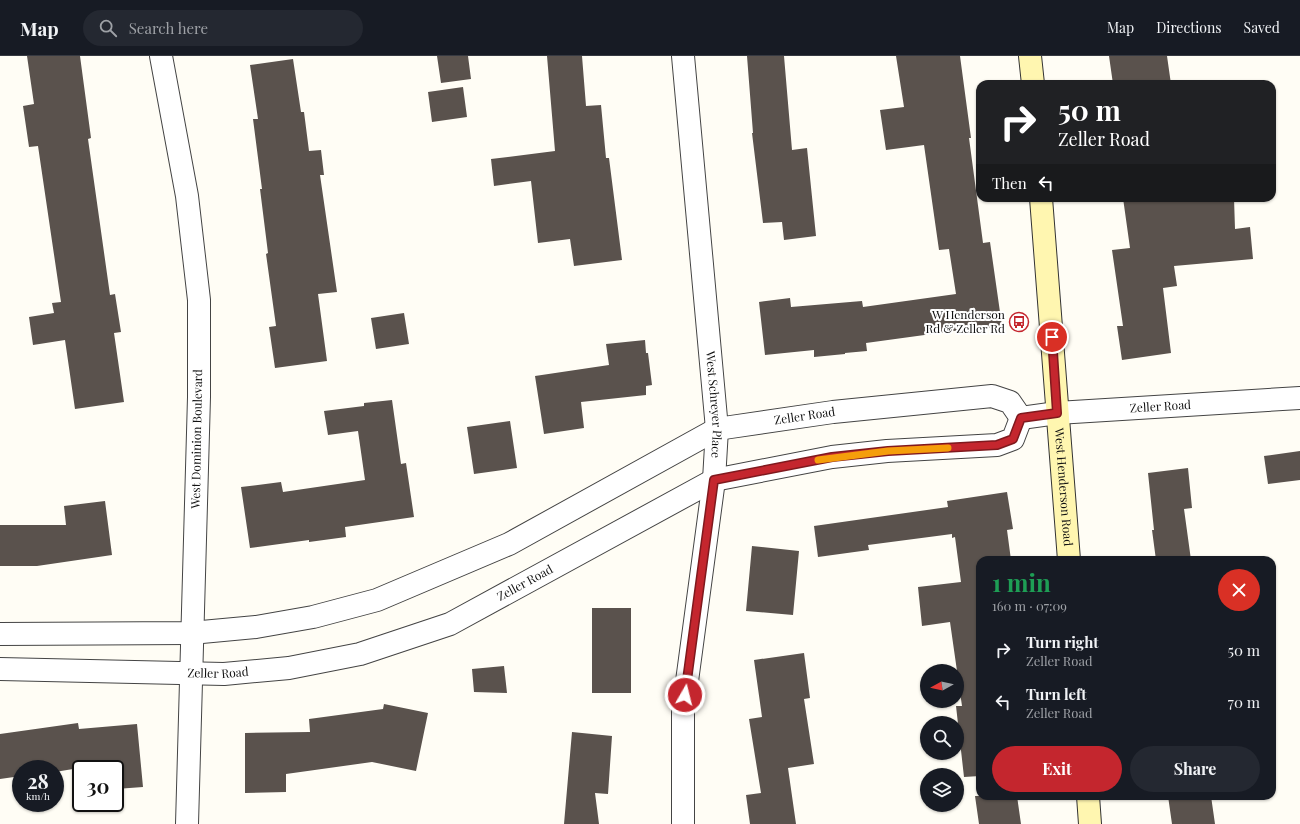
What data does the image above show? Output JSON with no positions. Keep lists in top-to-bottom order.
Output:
{
  "streets": {
    "main road": ["West Henderson Road"],
    "street": ["West Schreyer Place", "Zeller Road", "West Dominion Boulevard"]
  },
  "crossings": [
    ["West Schreyer Place", "Zeller Road"],
    ["Zeller Road", "West Dominion Boulevard"],
    ["Zeller Road", "West Henderson Road"]
  ],
  "places": {
    "bus stop": ["W Henderson Rd & Zeller Rd"]
  },
  "north": "left",
  "page": {
    "header": "Map",
    "search": "Search here",
    "nav": ["Map", "Directions", "Saved"],
    "turn": ["50 m", "Zeller Road"],
    "then": "Then",
    "heading": ["1 min", "160 m · 07:09"],
    "list": [
      {
        "name": "Turn right",
        "note": "Zeller Road",
        "value": "50 m"
      },
      {
        "name": "Turn left",
        "note": "Zeller Road",
        "value": "70 m"
      }
    ],
    "buttons": ["Exit", "Share"],
    "speed": "28 km/h",
    "limit": "30"
  }
}
